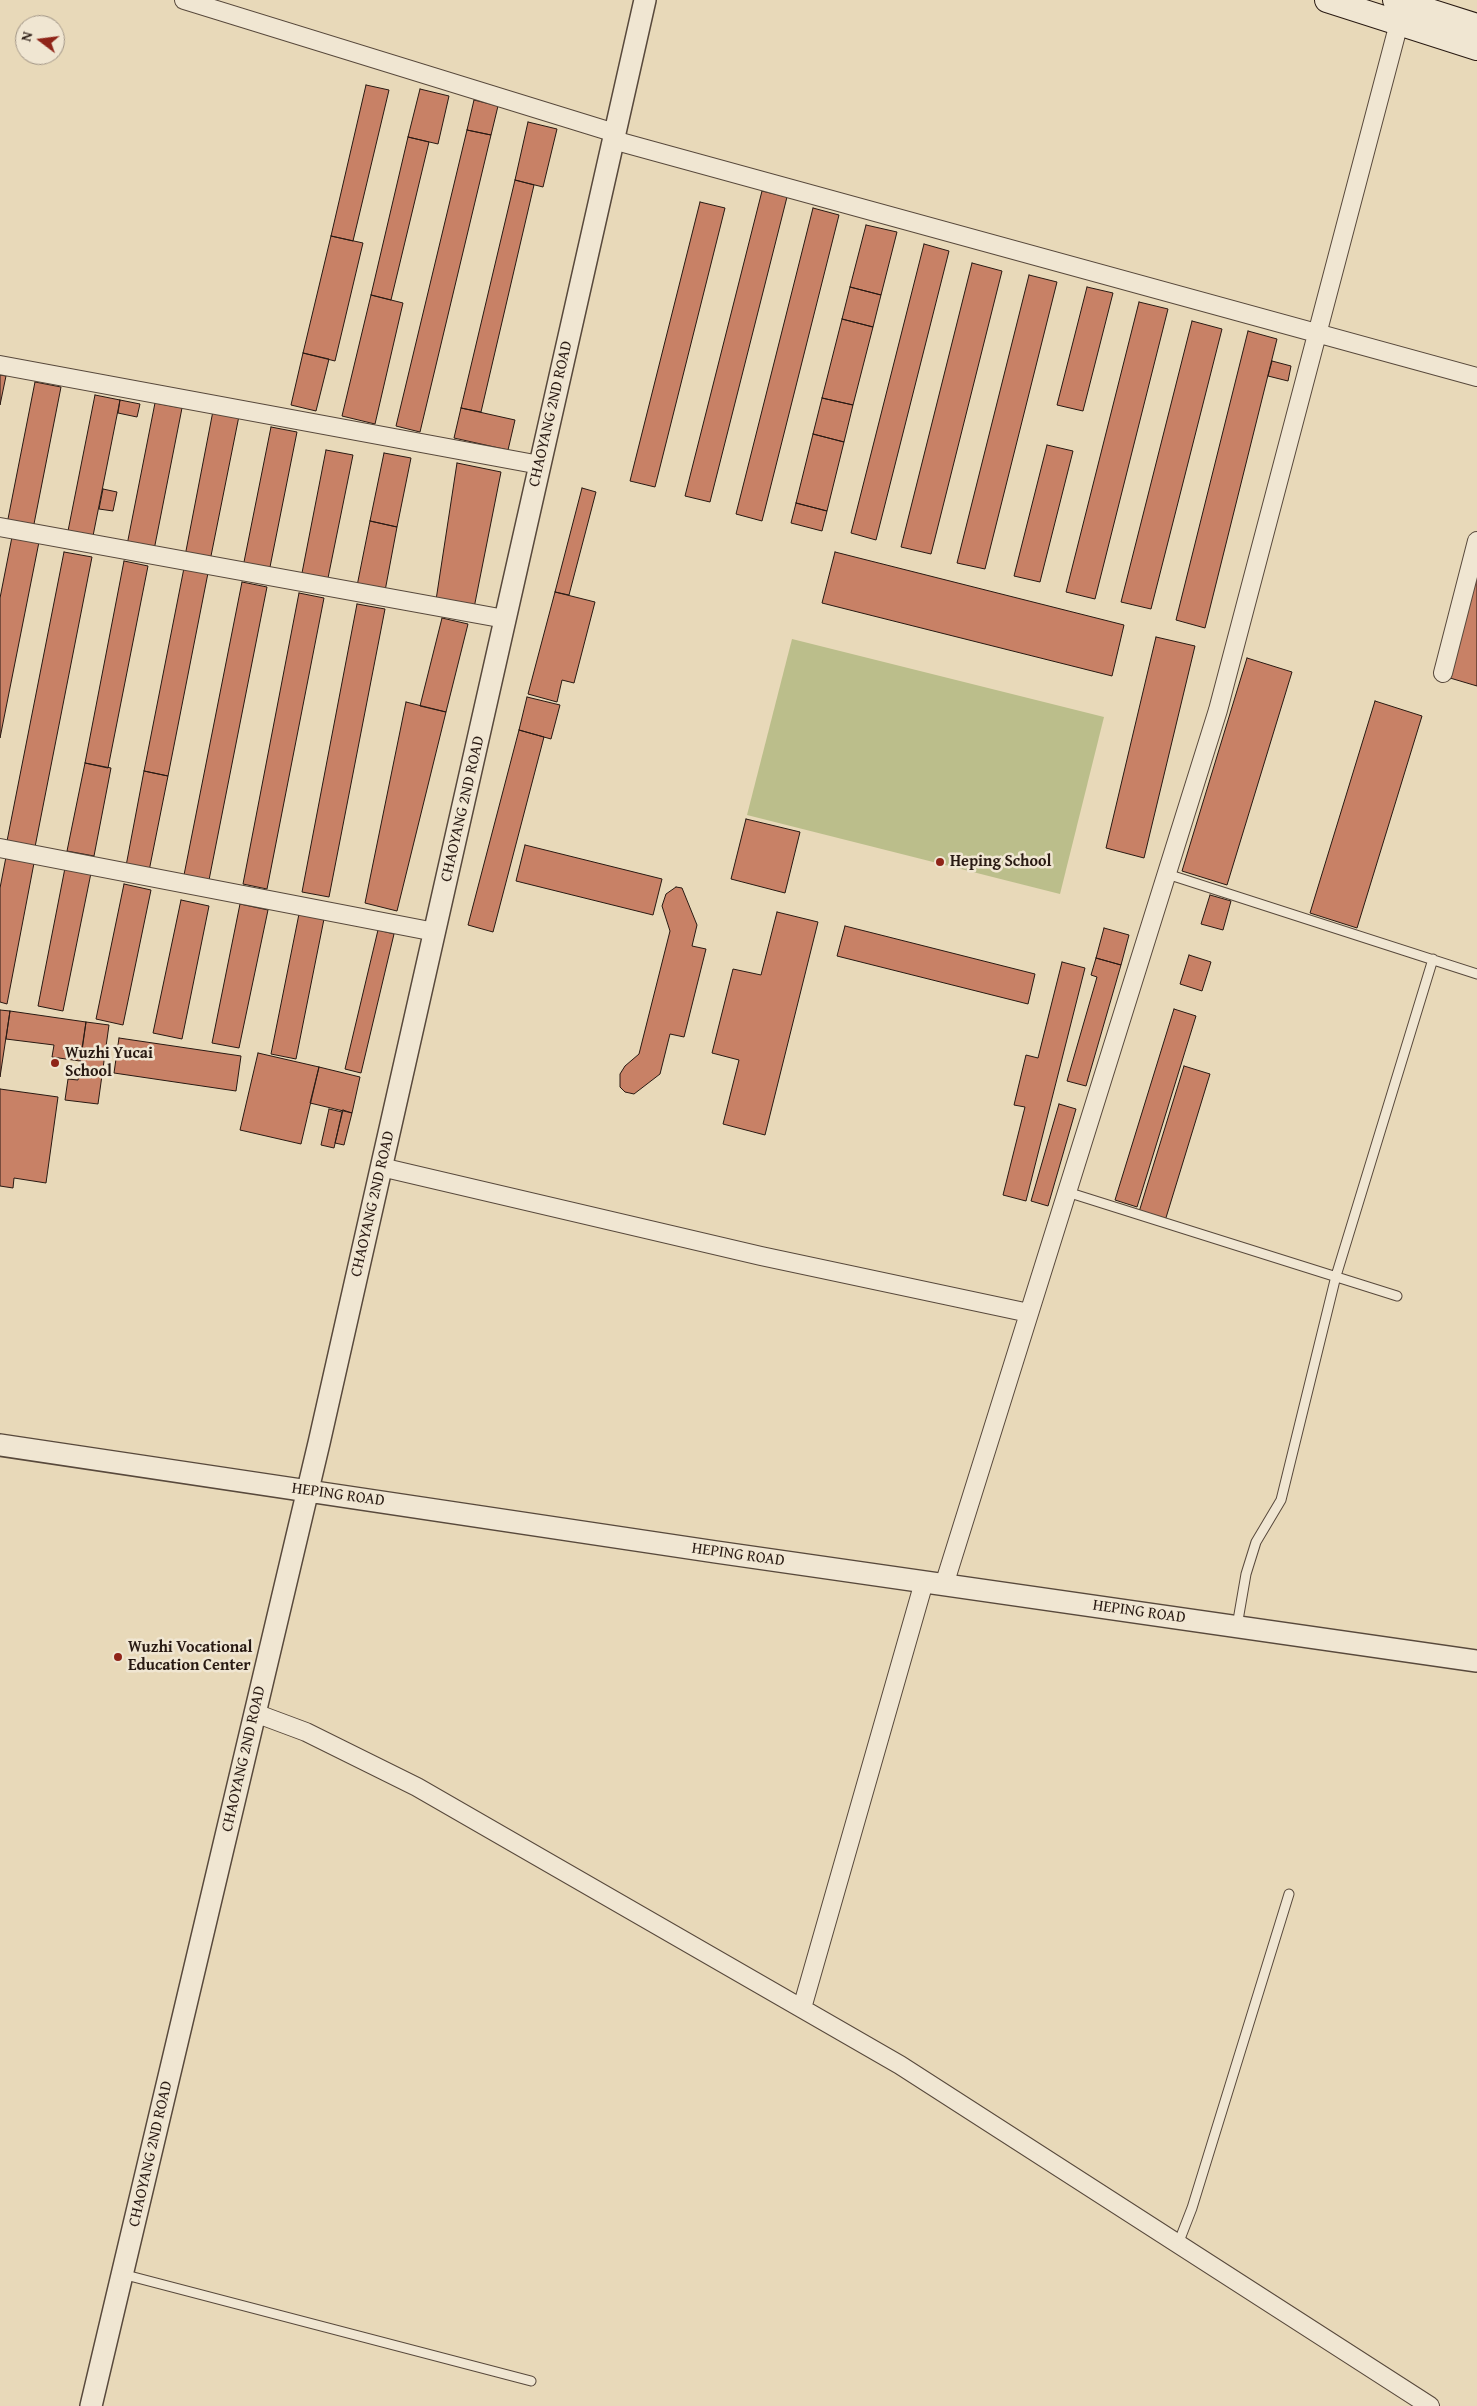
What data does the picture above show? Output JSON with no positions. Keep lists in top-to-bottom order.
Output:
{
  "streets": {
    "street": ["CHAOYANG 2ND ROAD", "HEPING ROAD"]
  },
  "crossings": [
    ["CHAOYANG 2ND ROAD", "HEPING ROAD"]
  ],
  "places": ["Heping School", "Wuzhi Yucai School", "Wuzhi Vocational Education Center"],
  "north": "left"
}
